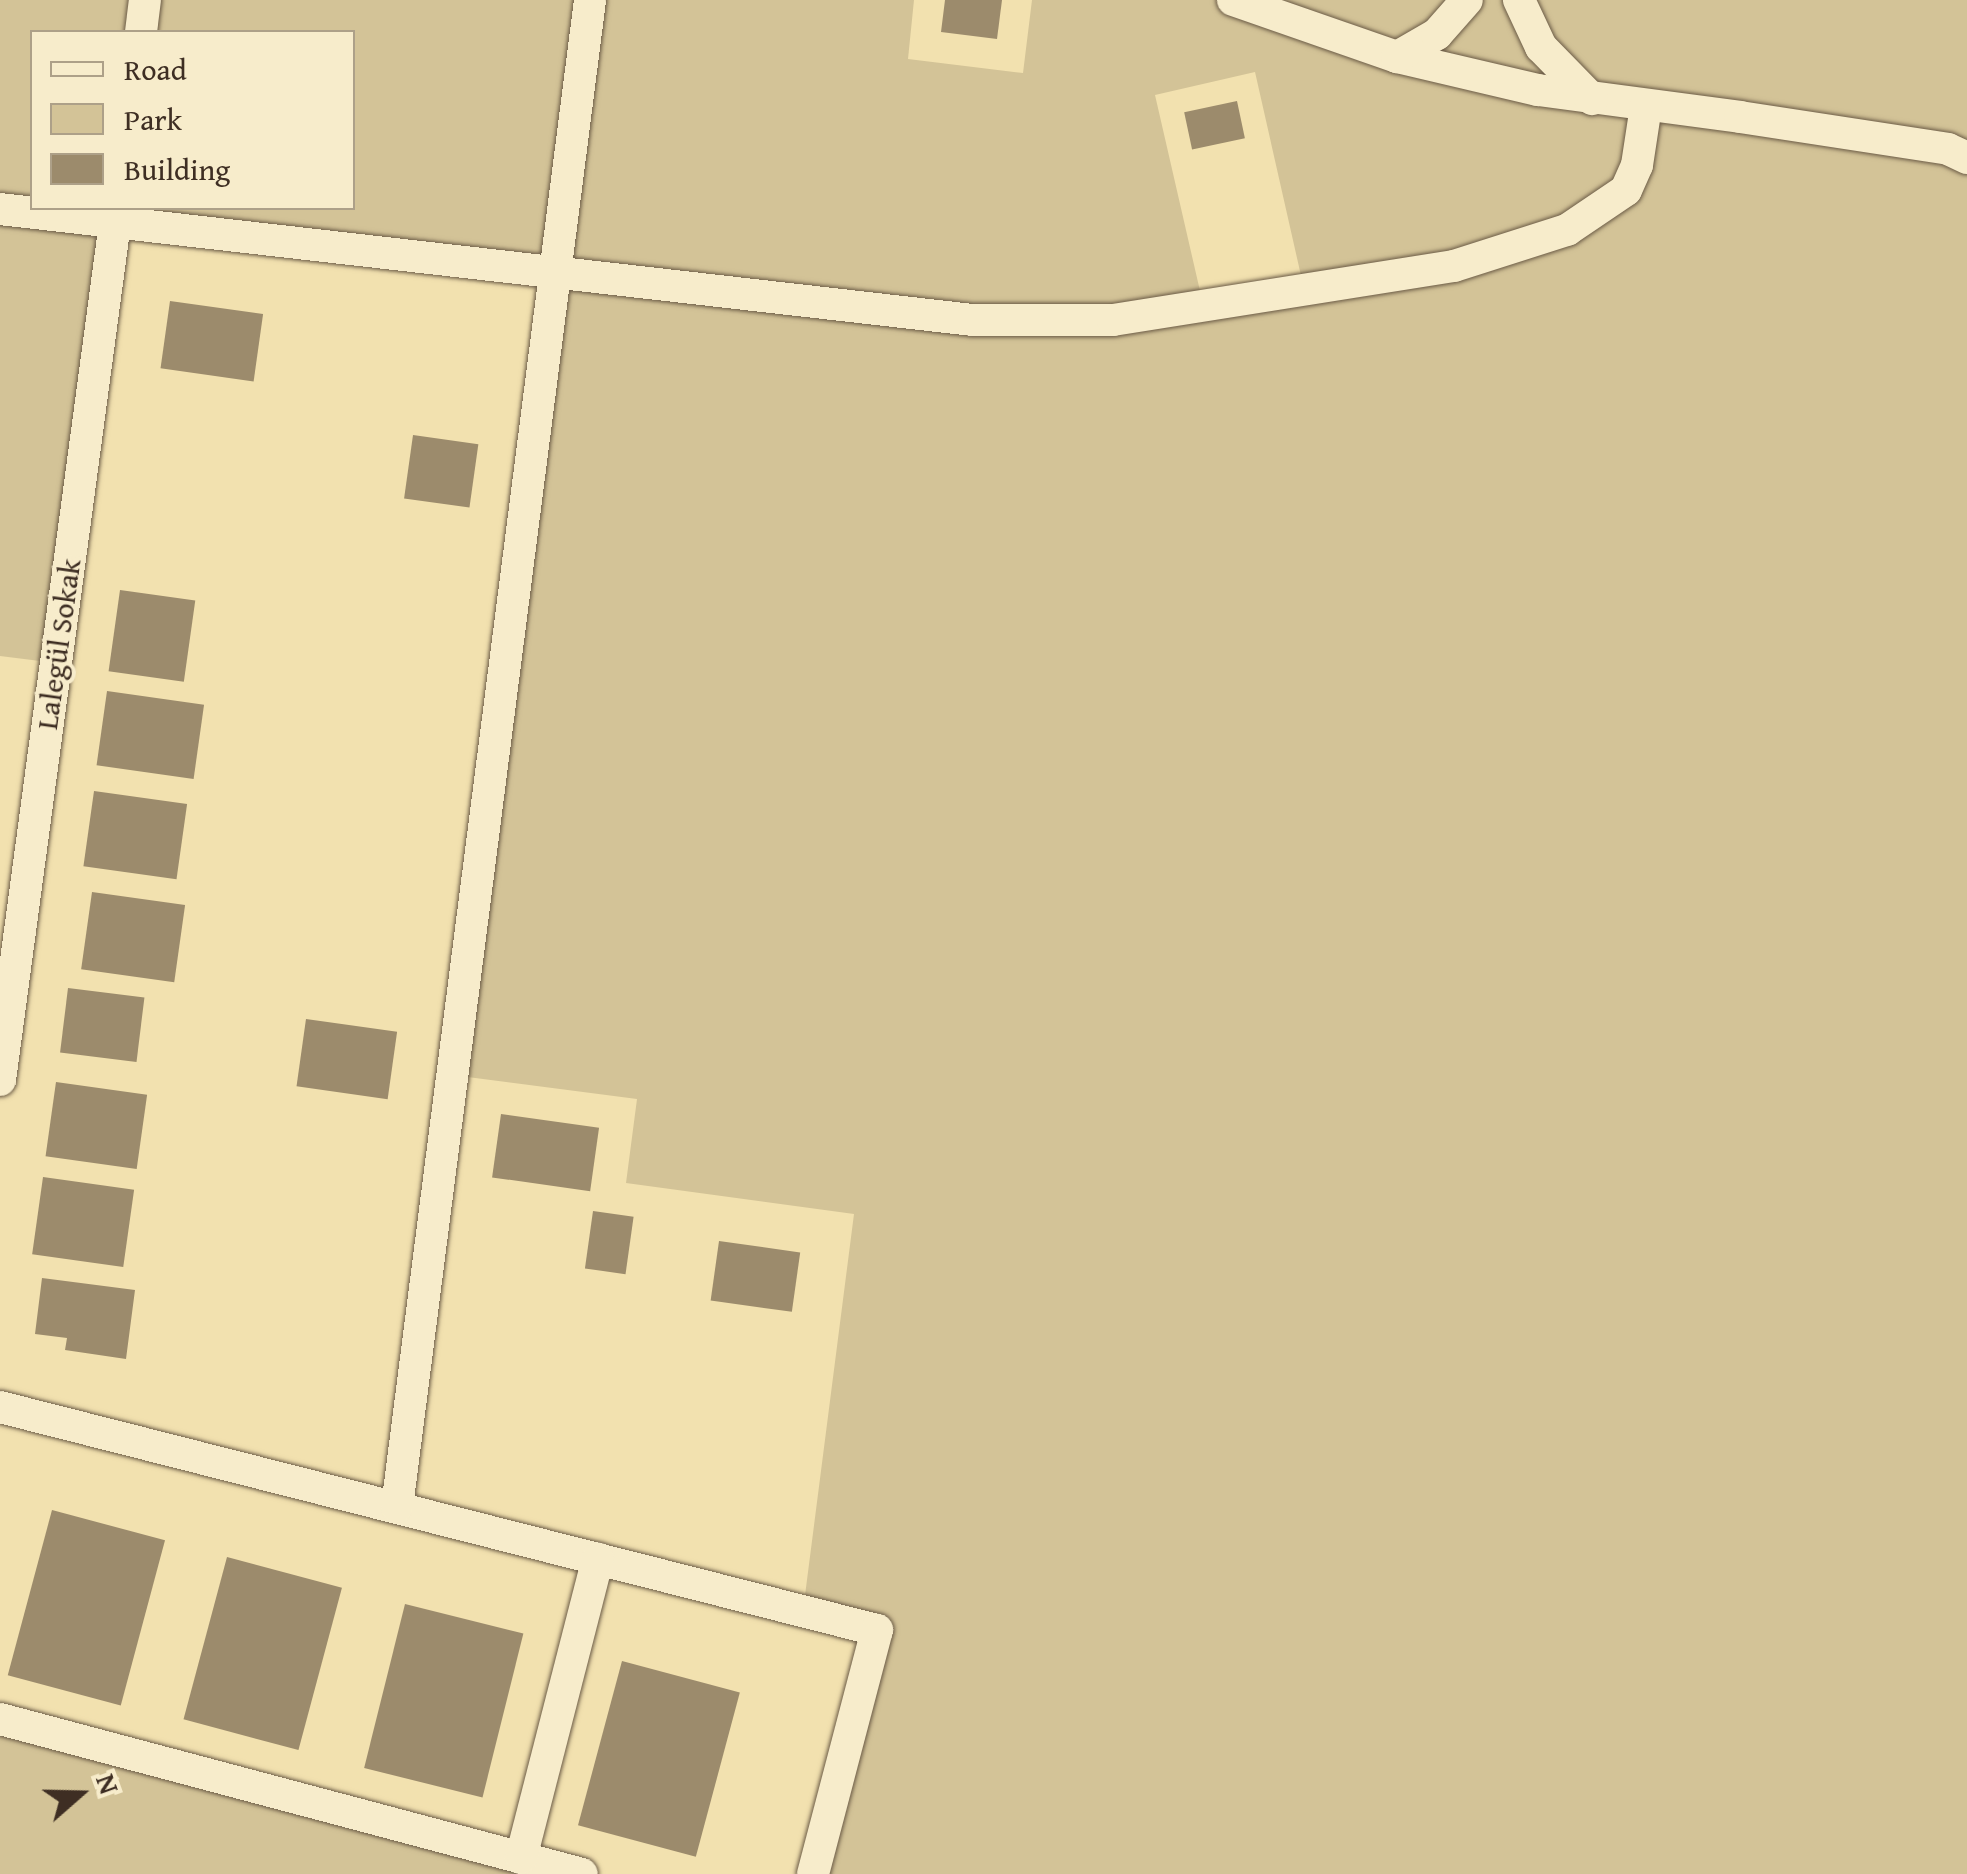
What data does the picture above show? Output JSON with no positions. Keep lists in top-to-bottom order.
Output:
{
  "streets": {
    "street": ["Lalegül Sokak"]
  },
  "legend": ["Road", "Park", "Building"],
  "north": "right"
}
